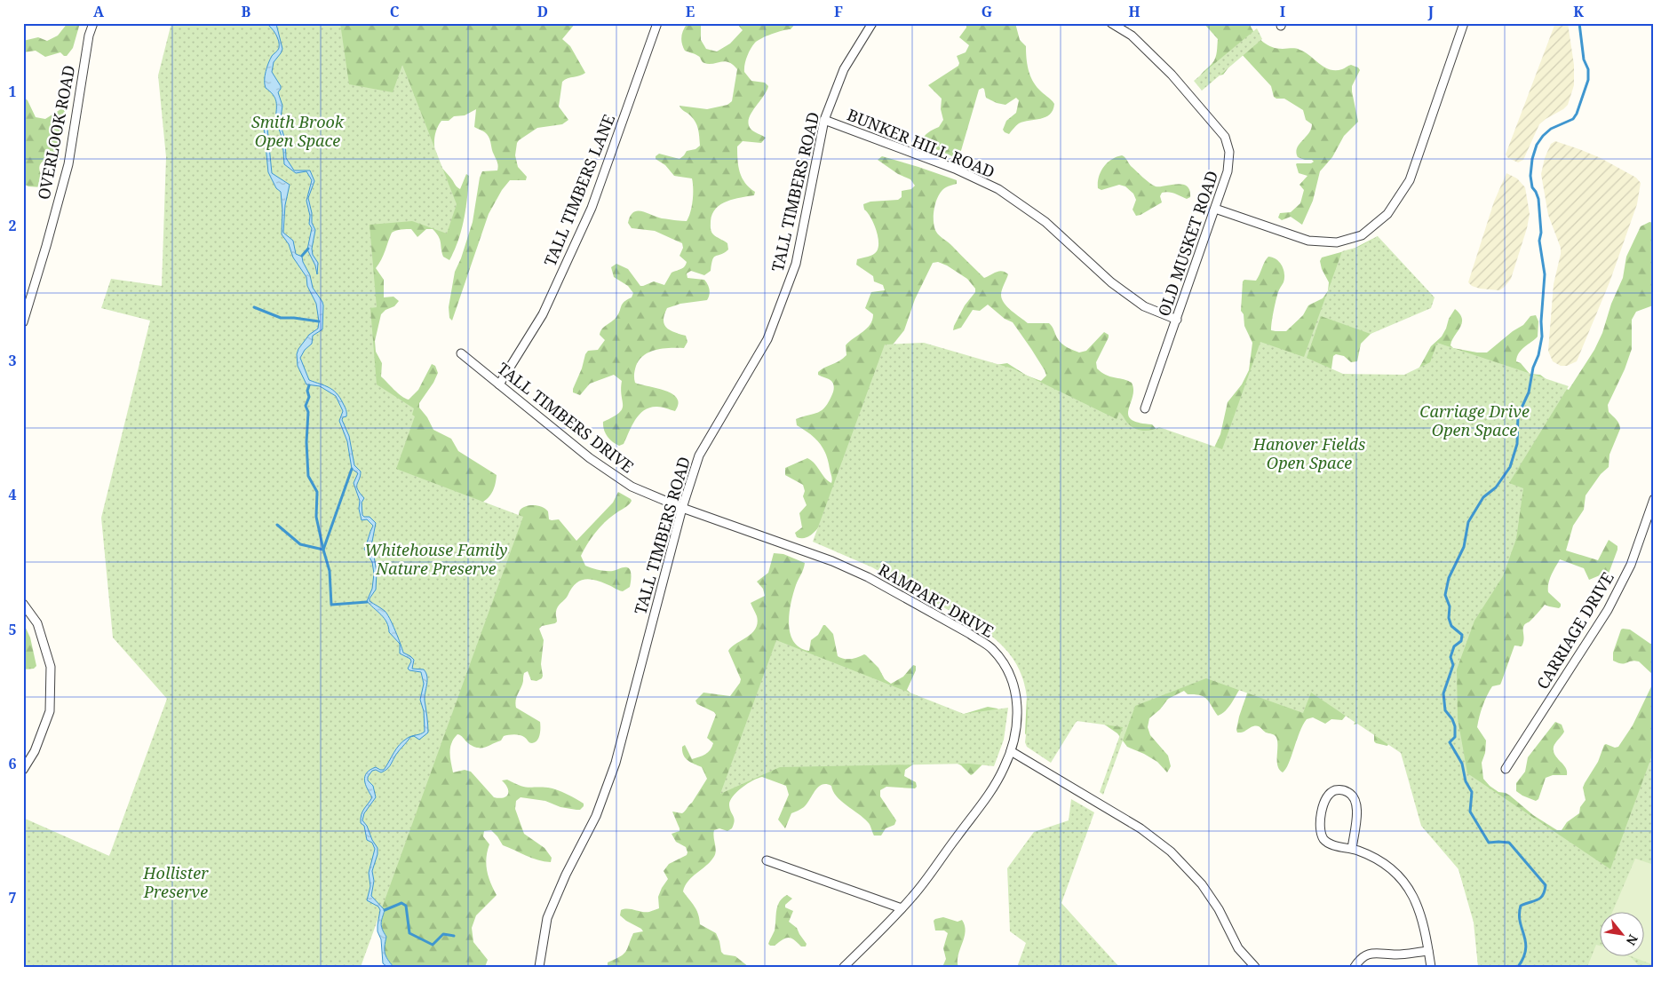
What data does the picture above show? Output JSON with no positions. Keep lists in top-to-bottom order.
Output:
{
  "streets": {
    "street": [
      "OVERLOOK ROAD",
      "BUNKER HILL ROAD",
      "TALL TIMBERS LANE",
      "TALL TIMBERS ROAD",
      "OLD MUSKET ROAD",
      "TALL TIMBERS DRIVE",
      "RAMPART DRIVE",
      "CARRIAGE DRIVE"
    ]
  },
  "crossings": [
    ["BUNKER HILL ROAD", "TALL TIMBERS ROAD"],
    ["BUNKER HILL ROAD", "OLD MUSKET ROAD"],
    ["TALL TIMBERS LANE", "TALL TIMBERS DRIVE"],
    ["TALL TIMBERS ROAD", "TALL TIMBERS DRIVE"],
    ["TALL TIMBERS ROAD", "RAMPART DRIVE"],
    ["TALL TIMBERS DRIVE", "RAMPART DRIVE"]
  ],
  "parks": [
    "Smith Brook Open Space",
    "Carriage Drive Open Space",
    "Hanover Fields Open Space",
    "Whitehouse Family Nature Preserve",
    "Hollister Preserve"
  ],
  "north": "bottom right",
  "grid": {
    "columns": [
      "A",
      "B",
      "C",
      "D",
      "E",
      "F",
      "G",
      "H",
      "I",
      "J",
      "K"
    ],
    "rows": [
      "1",
      "2",
      "3",
      "4",
      "5",
      "6",
      "7"
    ]
  }
}
